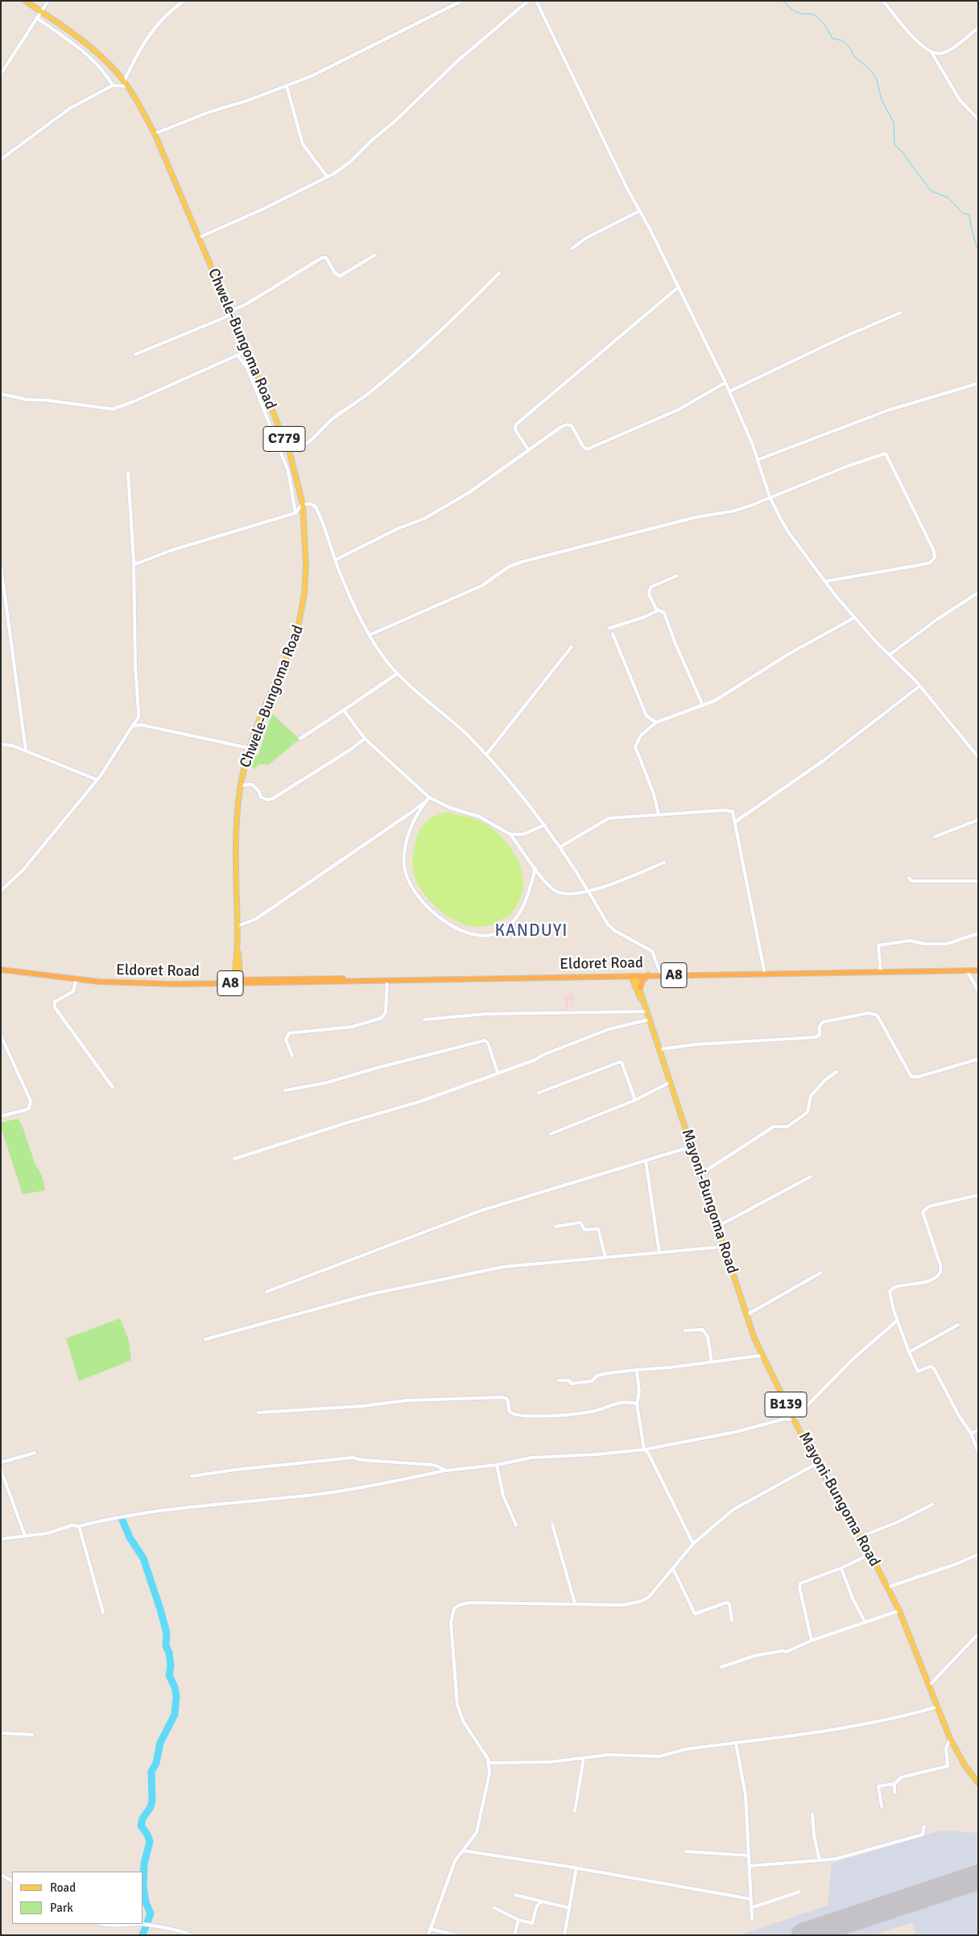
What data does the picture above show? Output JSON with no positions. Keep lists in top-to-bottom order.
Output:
{
  "streets": {
    "highway": ["Eldoret Road", "A8"],
    "main road": [
      "Chwele-Bungoma Road",
      "C779",
      "Mayoni-Bungoma Road",
      "B139"
    ]
  },
  "crossings": [
    ["Chwele-Bungoma Road", "Eldoret Road"]
  ],
  "districts": ["KANDUYI"],
  "legend": ["Road", "Park"]
}
